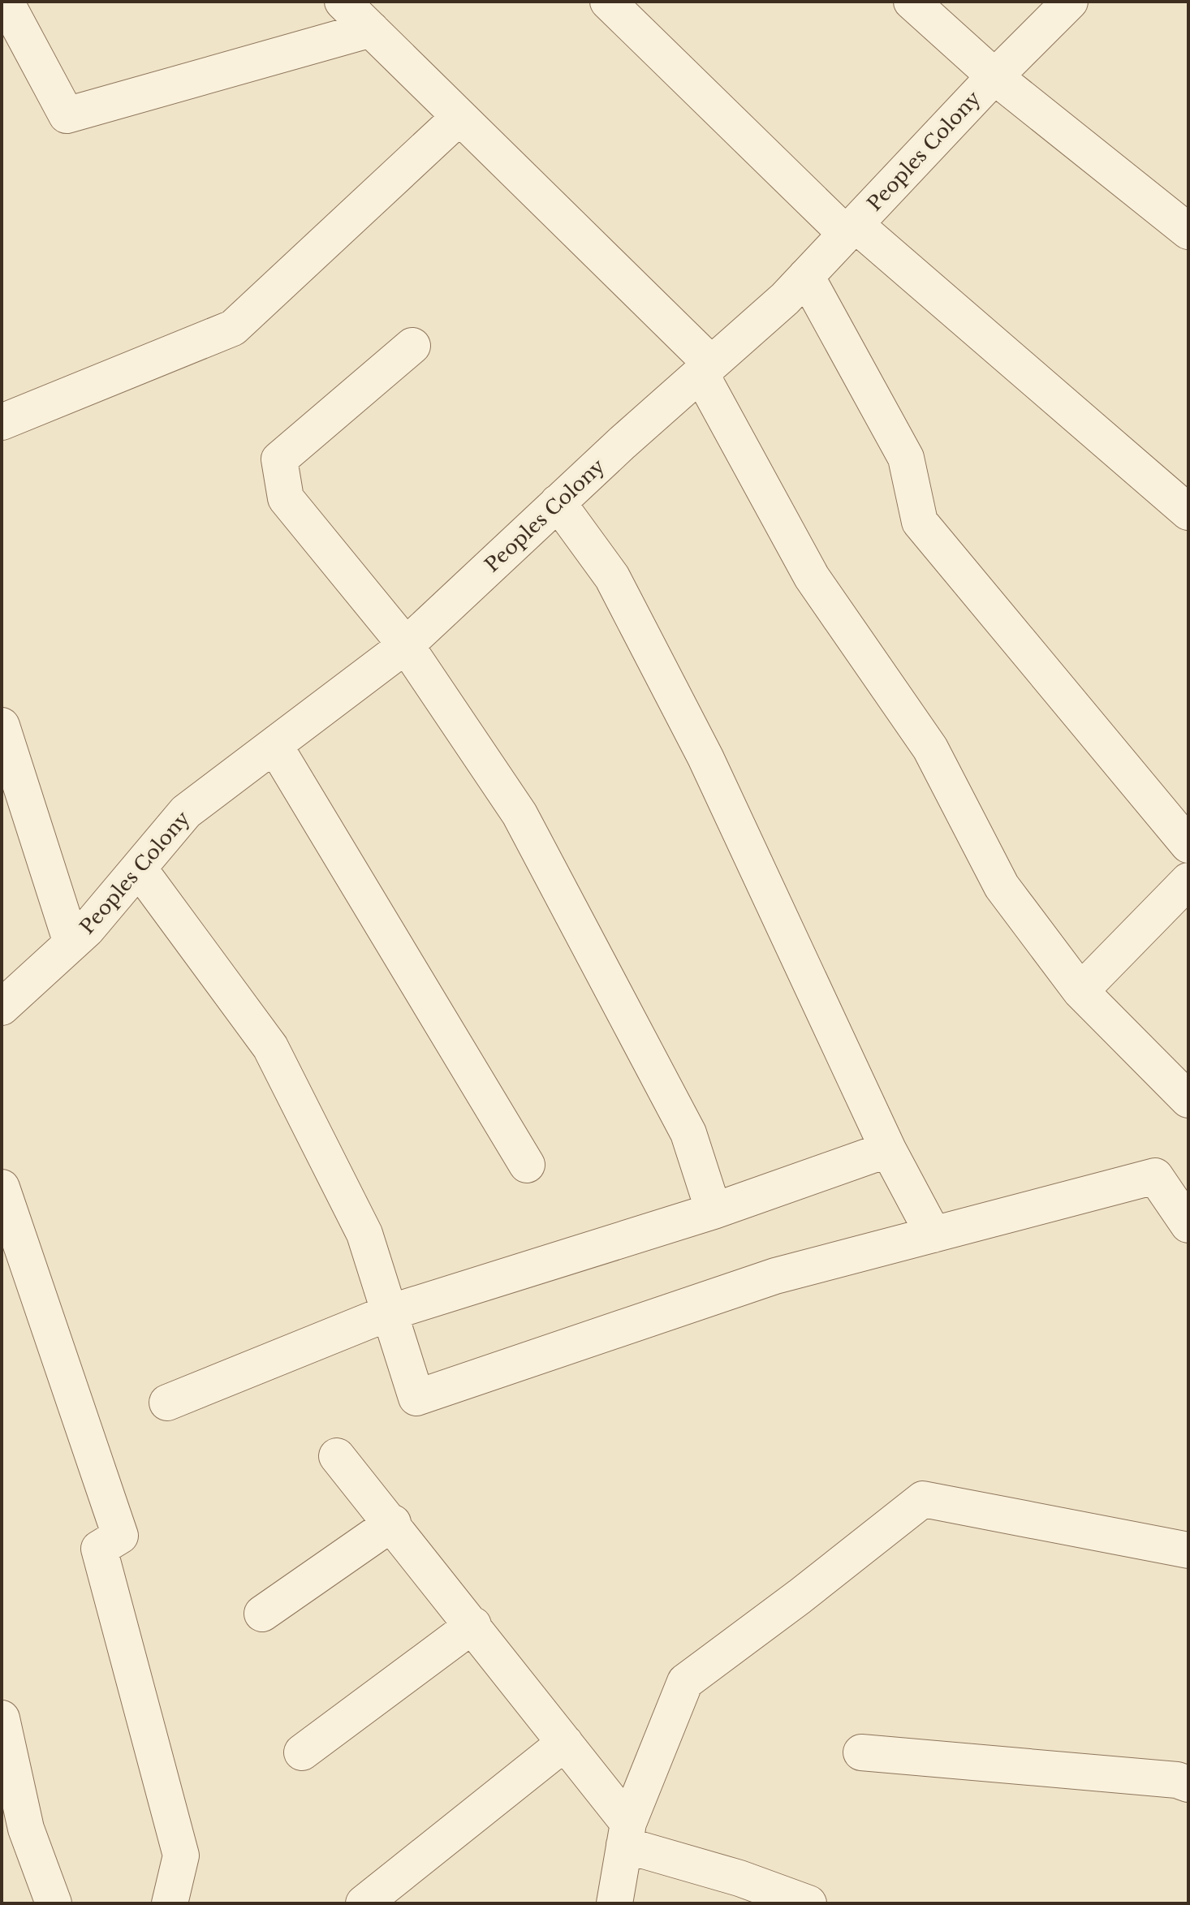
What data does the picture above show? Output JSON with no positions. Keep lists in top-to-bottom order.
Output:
{
  "streets": {
    "street": ["Peoples Colony"]
  }
}
